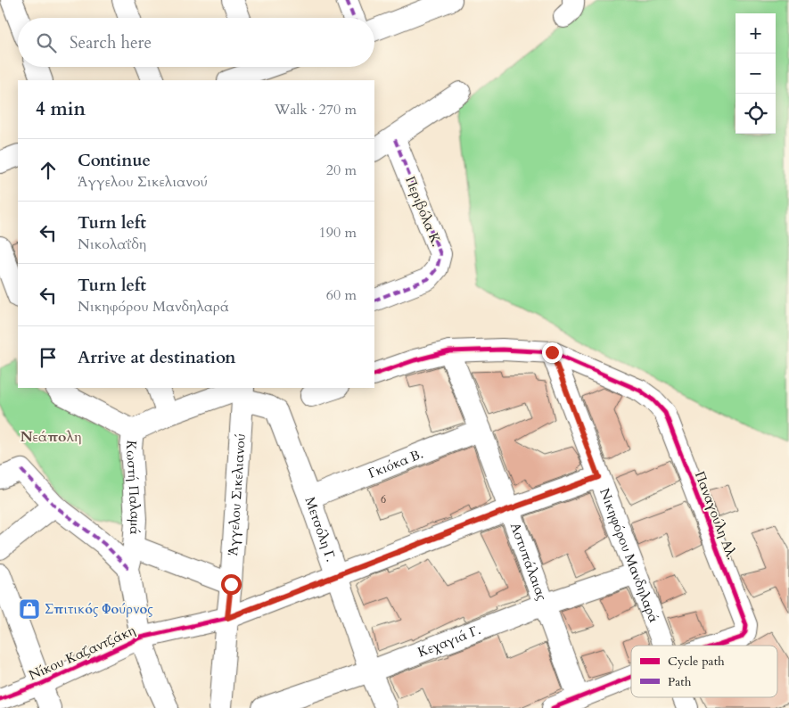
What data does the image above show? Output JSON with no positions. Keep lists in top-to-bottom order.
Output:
{
  "streets": {
    "street": [
      "Περιβόλα Κ.",
      "Γκιόκα Β.",
      "Κωστή Παλαμά",
      "Άγγελου Σικελιανού",
      "Παναγούλη Αλ.",
      "Μετσόλη Γ.",
      "Νικηφόρου Μανδηλαρά",
      "Αστυπάλαιας",
      "Κεχαγιά Γ.",
      "Νίκου Καζαντζάκη"
    ]
  },
  "crossings": [
    ["Γκιόκα Β.", "Μετσόλη Γ."],
    ["Γκιόκα Β.", "Αστυπάλαιας"],
    ["Κωστή Παλαμά", "Νίκου Καζαντζάκη"],
    ["Άγγελου Σικελιανού", "Μετσόλη Γ."],
    ["Άγγελου Σικελιανού", "Νίκου Καζαντζάκη"],
    ["Παναγούλη Αλ.", "Νικηφόρου Μανδηλαρά"],
    ["Μετσόλη Γ.", "Κεχαγιά Γ."],
    ["Μετσόλη Γ.", "Νίκου Καζαντζάκη"],
    ["Νικηφόρου Μανδηλαρά", "Κεχαγιά Γ."],
    ["Νικηφόρου Μανδηλαρά", "Νίκου Καζαντζάκη"],
    ["Αστυπάλαιας", "Κεχαγιά Γ."],
    ["Αστυπάλαιας", "Νίκου Καζαντζάκη"]
  ],
  "districts": ["Νεάπολη"],
  "places": {
    "shop": ["Σπιτικός Φούρνος"]
  },
  "house_numbers": ["6"],
  "legend": ["Cycle path", "Path"],
  "page": {
    "map_buttons": ["+", "−"],
    "search": "Search here",
    "heading": ["4 min", "Walk · 270 m"],
    "list": [
      ["Continue", "Άγγελου Σικελιανού", "20 m"],
      ["Turn left", "Νικολαΐδη", "190 m"],
      ["Turn left", "Νικηφόρου Μανδηλαρά", "60 m"],
      "Arrive at destination"
    ]
  }
}
